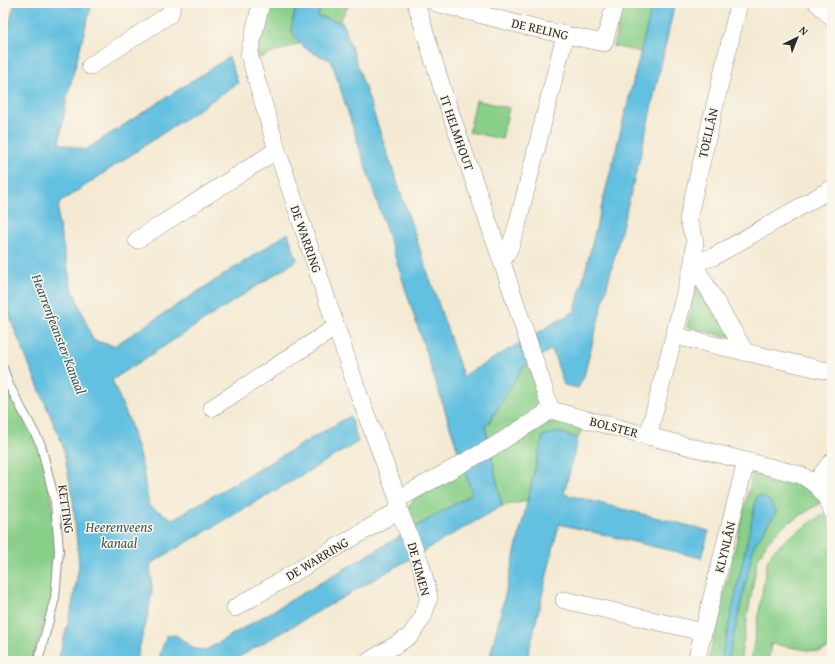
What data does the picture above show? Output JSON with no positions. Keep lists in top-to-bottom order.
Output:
{
  "streets": {
    "street": [
      "DE RELING",
      "IT HELMHOUT",
      "TOELLÂN",
      "DE WARRING",
      "BOLSTER",
      "KLYNLÂN",
      "DE KIMEN"
    ],
    "lane": ["KETTING"]
  },
  "crossings": [
    ["IT HELMHOUT", "BOLSTER"],
    ["TOELLÂN", "BOLSTER"],
    ["DE WARRING", "DE KIMEN"],
    ["BOLSTER", "KLYNLÂN"]
  ],
  "water": ["Hearrenfeanster Kanaal", "Heerenveens kanaal"],
  "north": "top right"
}
